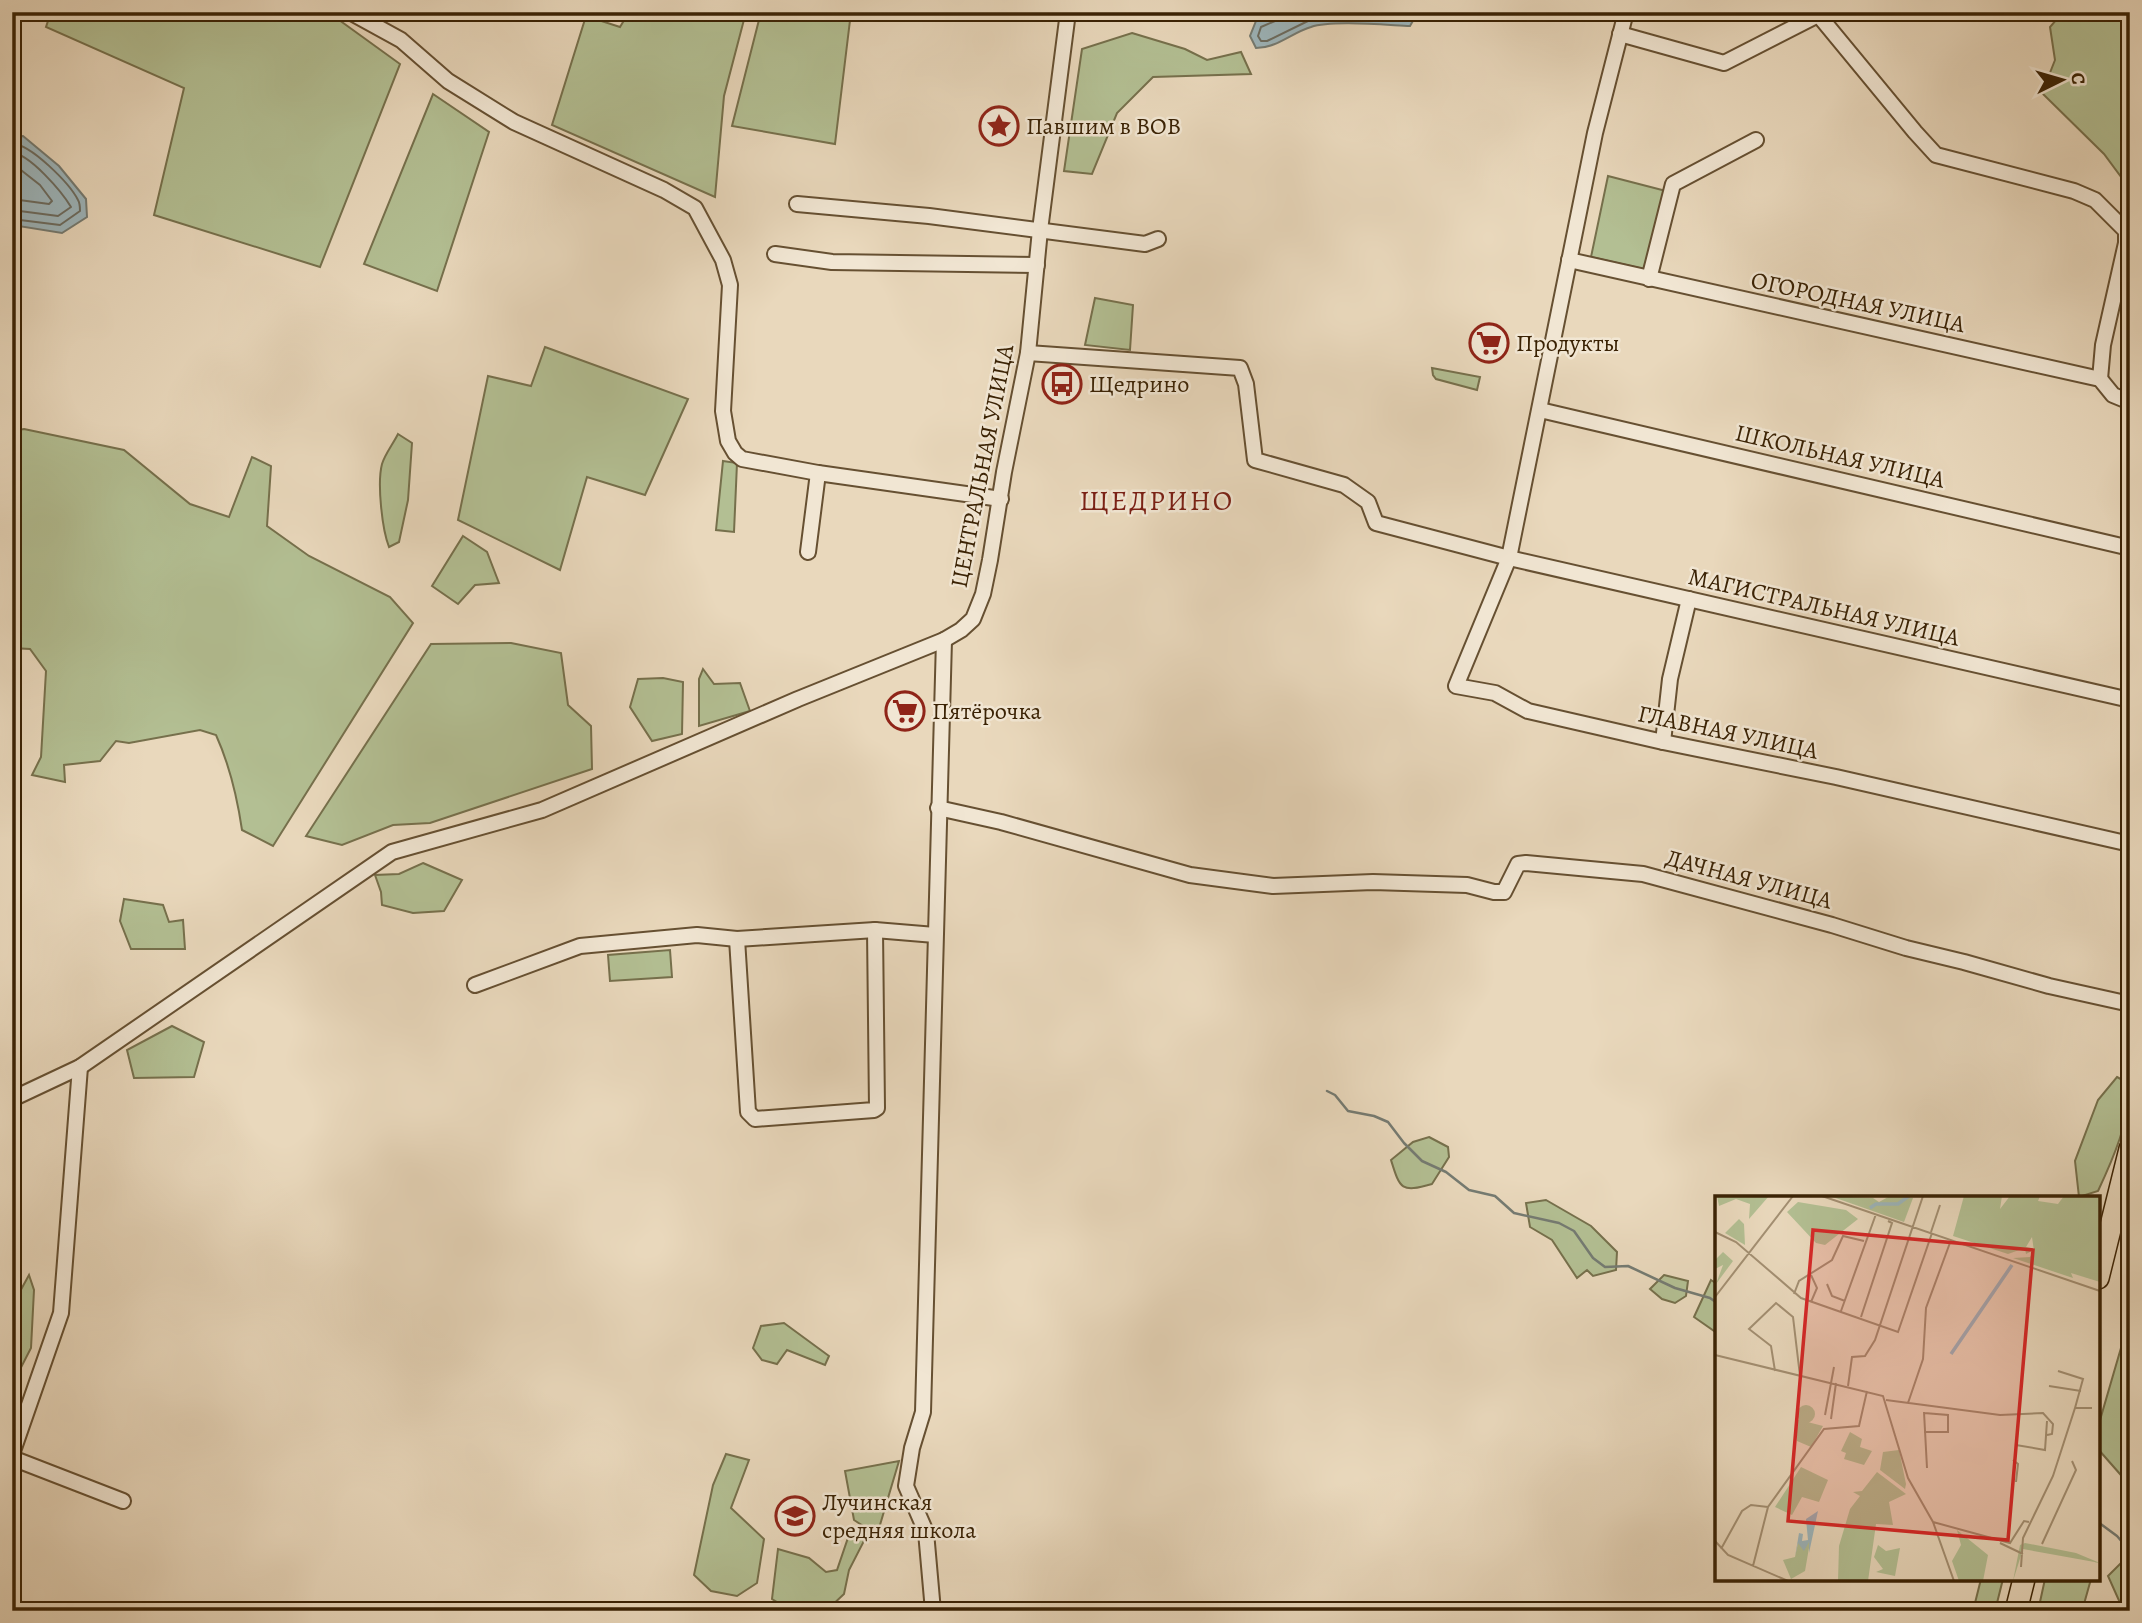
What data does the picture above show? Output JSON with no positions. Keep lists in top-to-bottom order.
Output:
{
  "streets": {
    "street": [
      "ОГОРОДНАЯ УЛИЦА",
      "ШКОЛЬНАЯ УЛИЦА",
      "ЦЕНТРАЛЬНАЯ УЛИЦА",
      "МАГИСТРАЛЬНАЯ УЛИЦА",
      "ГЛАВНАЯ УЛИЦА",
      "ДАЧНАЯ УЛИЦА"
    ]
  },
  "crossings": [
    ["ЦЕНТРАЛЬНАЯ УЛИЦА", "МАГИСТРАЛЬНАЯ УЛИЦА"],
    ["МАГИСТРАЛЬНАЯ УЛИЦА", "ГЛАВНАЯ УЛИЦА"]
  ],
  "districts": ["ЩЕДРИНО"],
  "places": {
    "place": ["Павшим в ВОВ"],
    "supermarket": ["Продукты", "Пятёрочка"],
    "bus stop": ["Щедрино"],
    "school or university": ["Лучинская средняя школа"]
  },
  "north": "right"
}
